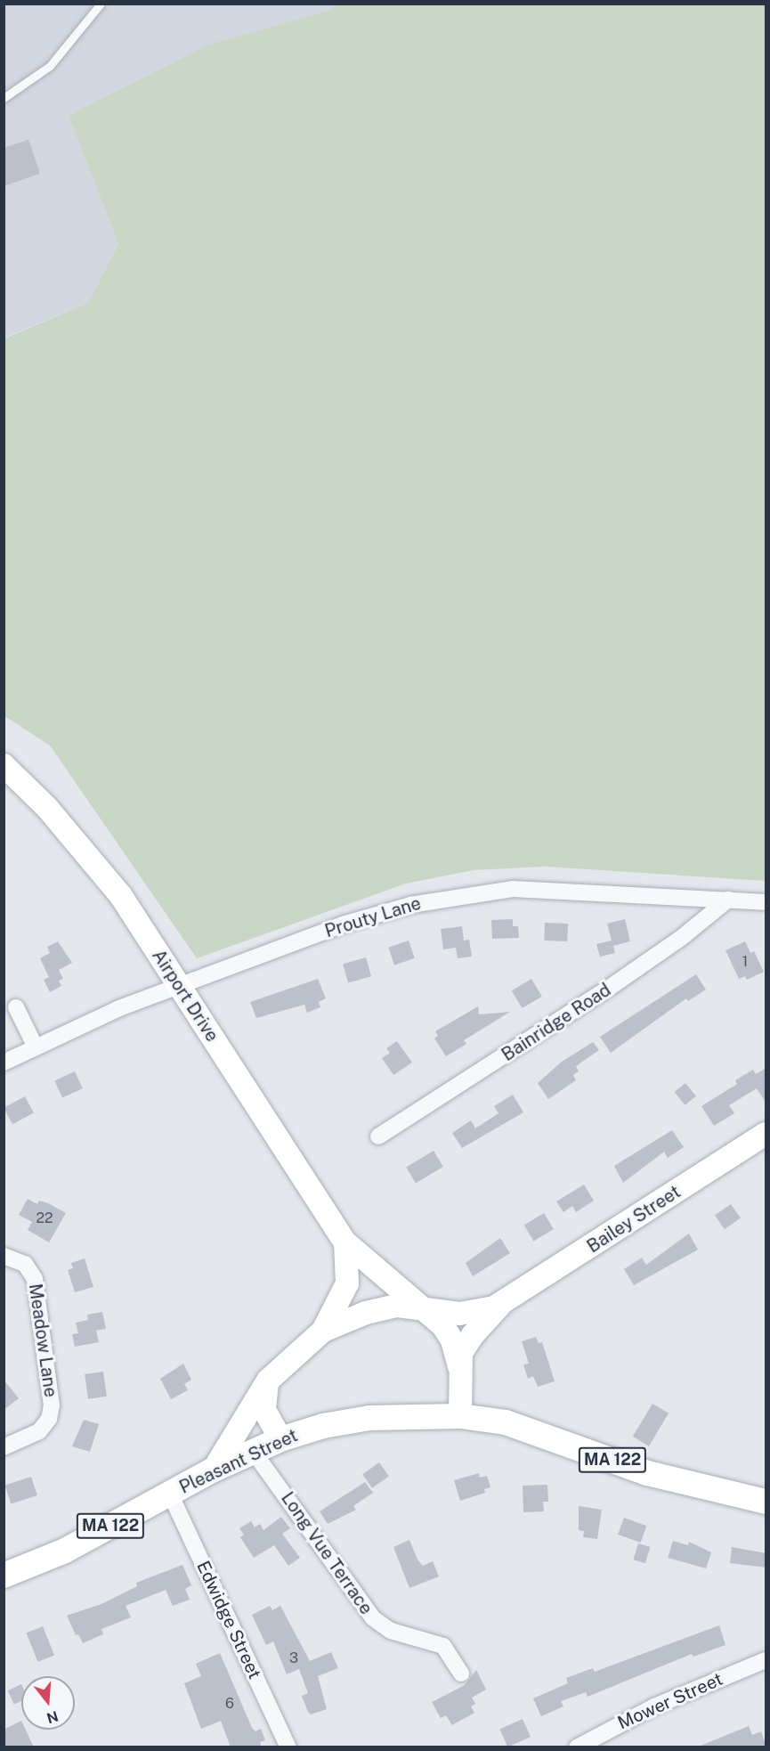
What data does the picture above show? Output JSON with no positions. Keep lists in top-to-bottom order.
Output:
{
  "streets": {
    "main road": [
      "Airport Drive",
      "Bailey Street",
      "MA 122",
      "Pleasant Street"
    ],
    "street": [
      "Prouty Lane",
      "Bainridge Road",
      "Meadow Lane",
      "Long Vue Terrace",
      "Edwidge Street",
      "Mower Street"
    ]
  },
  "crossings": [
    ["Prouty Lane", "Airport Drive"],
    ["Prouty Lane", "Bainridge Road"],
    ["Airport Drive", "Bailey Street"],
    ["Bailey Street", "Pleasant Street"],
    ["Pleasant Street", "Long Vue Terrace"],
    ["Pleasant Street", "Edwidge Street"]
  ],
  "house_numbers": [
    "1",
    "22",
    "3",
    "6"
  ],
  "north": "bottom"
}
